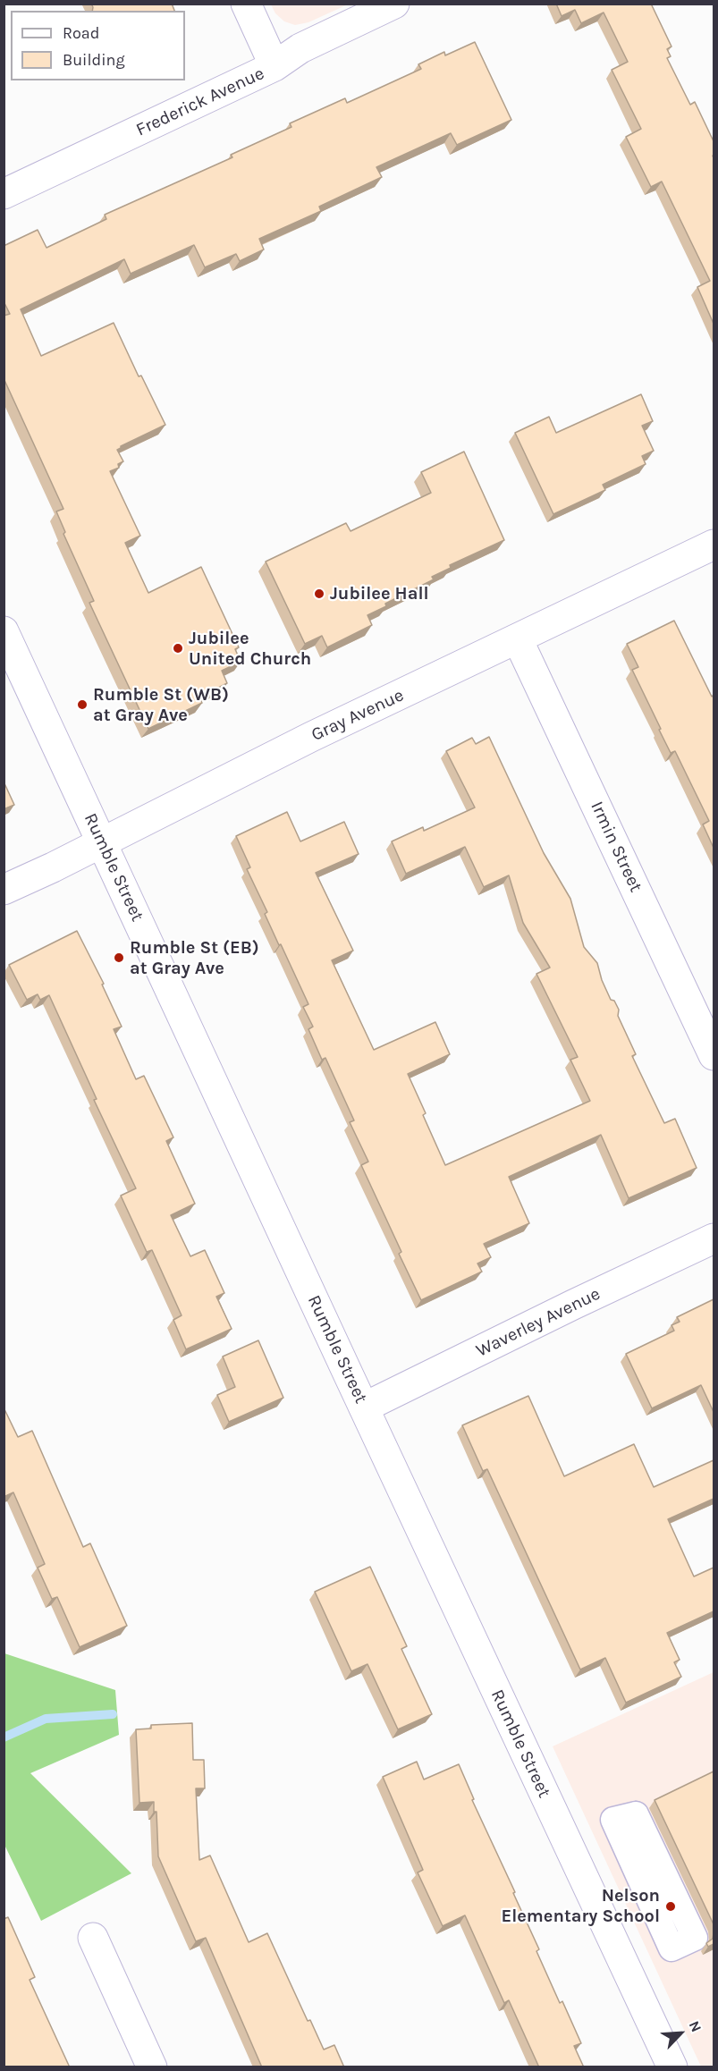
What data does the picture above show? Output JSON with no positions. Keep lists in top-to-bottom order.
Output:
{
  "streets": {
    "street": [
      "Frederick Avenue",
      "Gray Avenue",
      "Irmin Street",
      "Rumble Street",
      "Waverley Avenue"
    ]
  },
  "crossings": [
    ["Gray Avenue", "Irmin Street"],
    ["Gray Avenue", "Rumble Street"],
    ["Rumble Street", "Waverley Avenue"]
  ],
  "places": [
    "Jubilee Hall",
    "Jubilee United Church",
    "Rumble St (WB) at Gray Ave",
    "Rumble St (EB) at Gray Ave",
    "Nelson Elementary School"
  ],
  "legend": ["Road", "Building"],
  "north": "top right"
}
